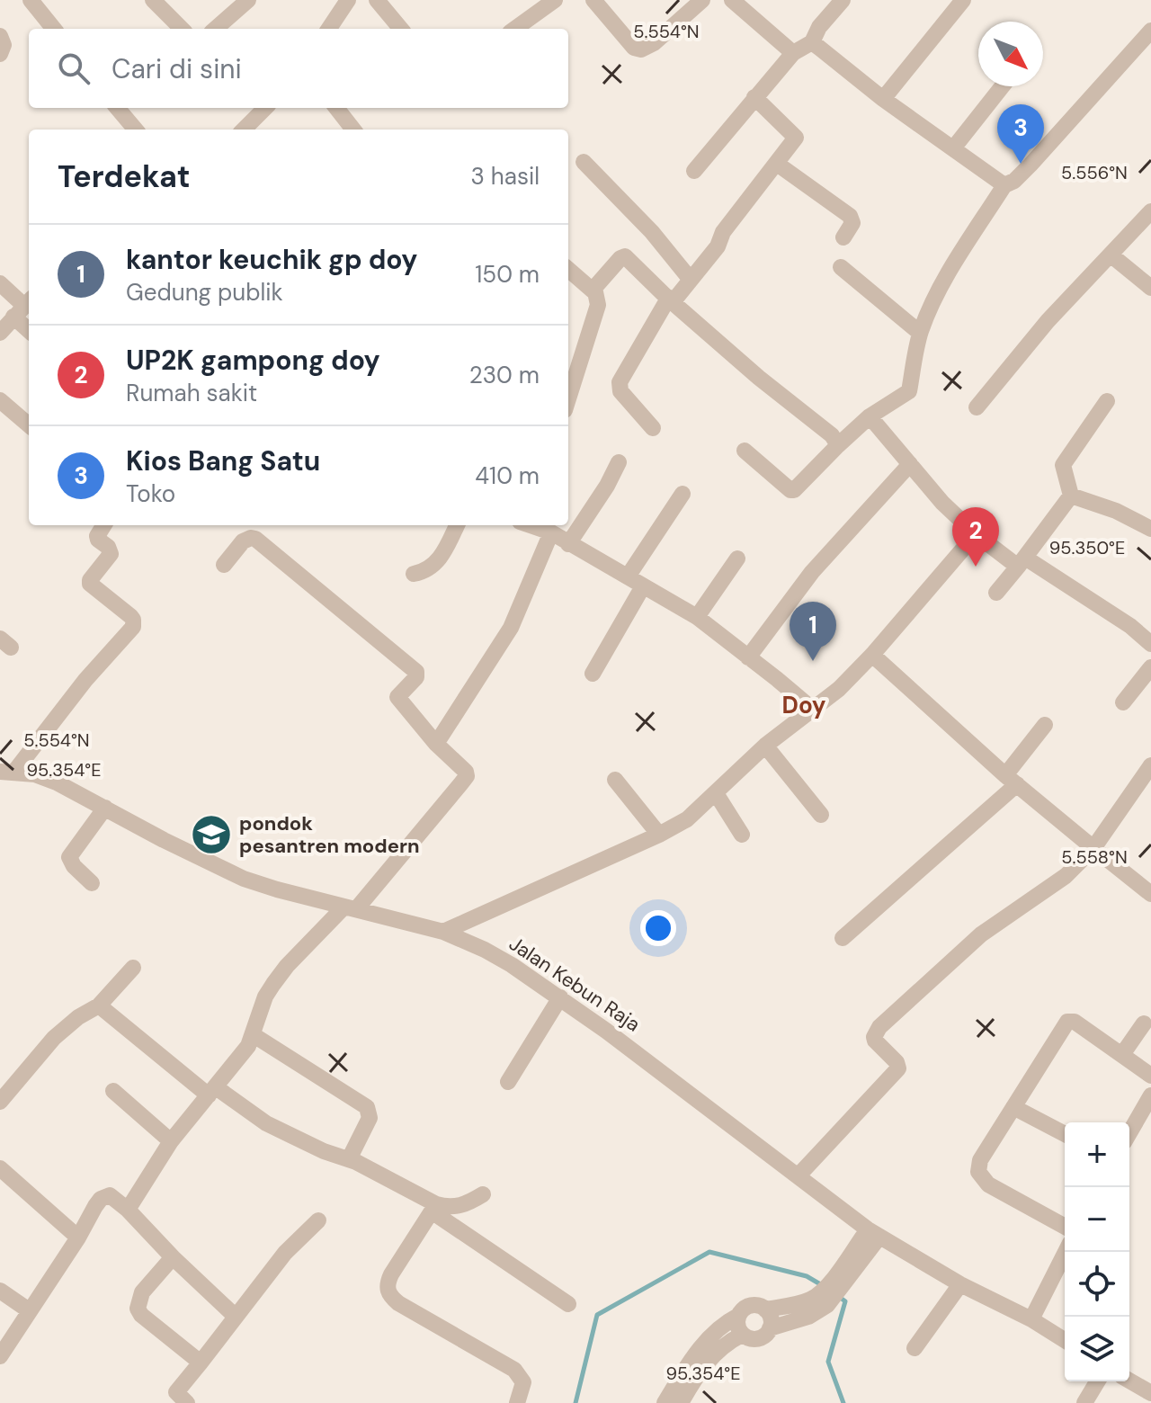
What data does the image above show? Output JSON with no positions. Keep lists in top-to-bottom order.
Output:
{
  "streets": {
    "street": ["Jalan Kebun Raja"]
  },
  "districts": ["Doy"],
  "places": {
    "school or university": ["pondok pesantren modern"]
  },
  "north": "bottom right",
  "page": {
    "search": "Cari di sini",
    "pins": ["3", "2", "1"],
    "heading": ["Terdekat", "3 hasil"],
    "list": [
      {
        "mark": "1",
        "name": "kantor keuchik gp doy",
        "note": "Gedung publik",
        "value": "150 m"
      },
      {
        "mark": "2",
        "name": "UP2K gampong doy",
        "note": "Rumah sakit",
        "value": "230 m"
      },
      {
        "mark": "3",
        "name": "Kios Bang Satu",
        "note": "Toko",
        "value": "410 m"
      }
    ],
    "map_buttons": ["+", "−"]
  },
  "coordinates": [
    "5.554°N",
    "5.556°N",
    "95.350°E",
    "95.354°E",
    "5.558°N"
  ]
}
